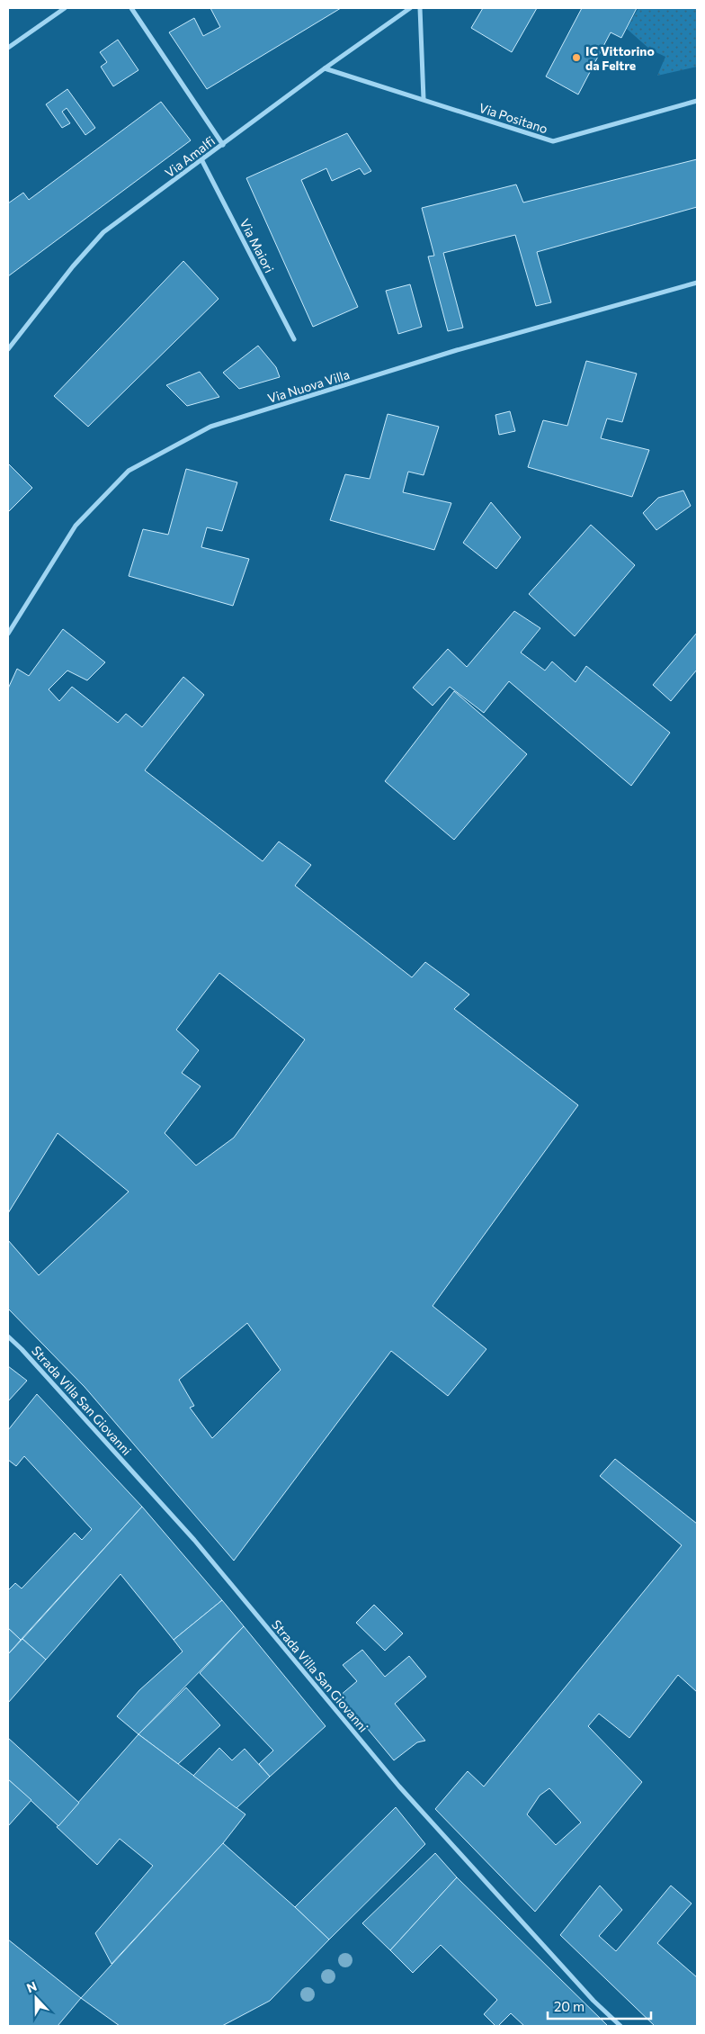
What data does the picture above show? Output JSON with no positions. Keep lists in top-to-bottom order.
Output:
{
  "streets": {
    "street": [
      "Via Positano",
      "Via Amalfi",
      "Via Maiori",
      "Via Nuova Villa",
      "Strada Villa San Giovanni"
    ]
  },
  "crossings": [
    ["Via Positano", "Via Amalfi"],
    ["Via Amalfi", "Via Maiori"]
  ],
  "places": ["IC Vittorino da Feltre"],
  "scale_bar": "20 m",
  "north": "top"
}
